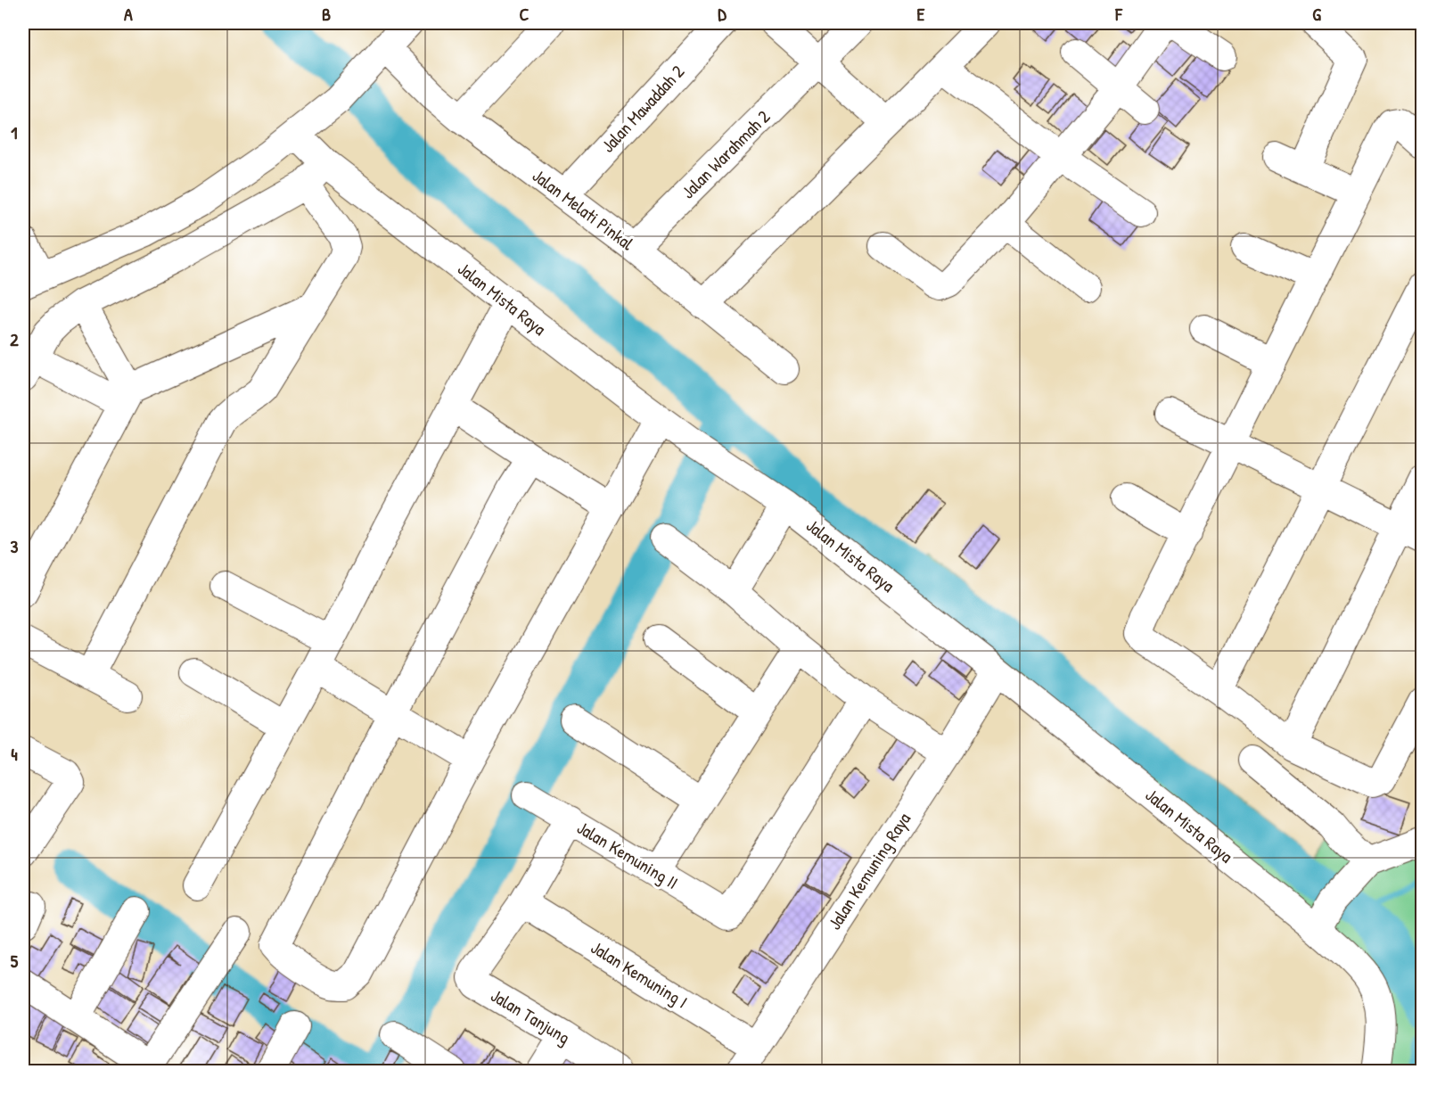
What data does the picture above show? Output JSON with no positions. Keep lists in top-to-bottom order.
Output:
{
  "streets": {
    "street": [
      "Jalan Mawaddah 2",
      "Jalan Warahmah 2",
      "Jalan Melati Pinkal",
      "Jalan Mista Raya",
      "Jalan Kemuning II",
      "Jalan Kemuning Raya",
      "Jalan Kemuning I",
      "Jalan Tanjung"
    ]
  },
  "crossings": [
    ["Jalan Mawaddah 2", "Jalan Melati Pinkal"],
    ["Jalan Warahmah 2", "Jalan Melati Pinkal"],
    ["Jalan Mista Raya", "Jalan Kemuning Raya"],
    ["Jalan Kemuning Raya", "Jalan Kemuning I"],
    ["Jalan Kemuning I", "Jalan Tanjung"]
  ],
  "grid": {
    "columns": [
      "A",
      "B",
      "C",
      "D",
      "E",
      "F",
      "G"
    ],
    "rows": [
      "1",
      "2",
      "3",
      "4",
      "5"
    ]
  }
}
